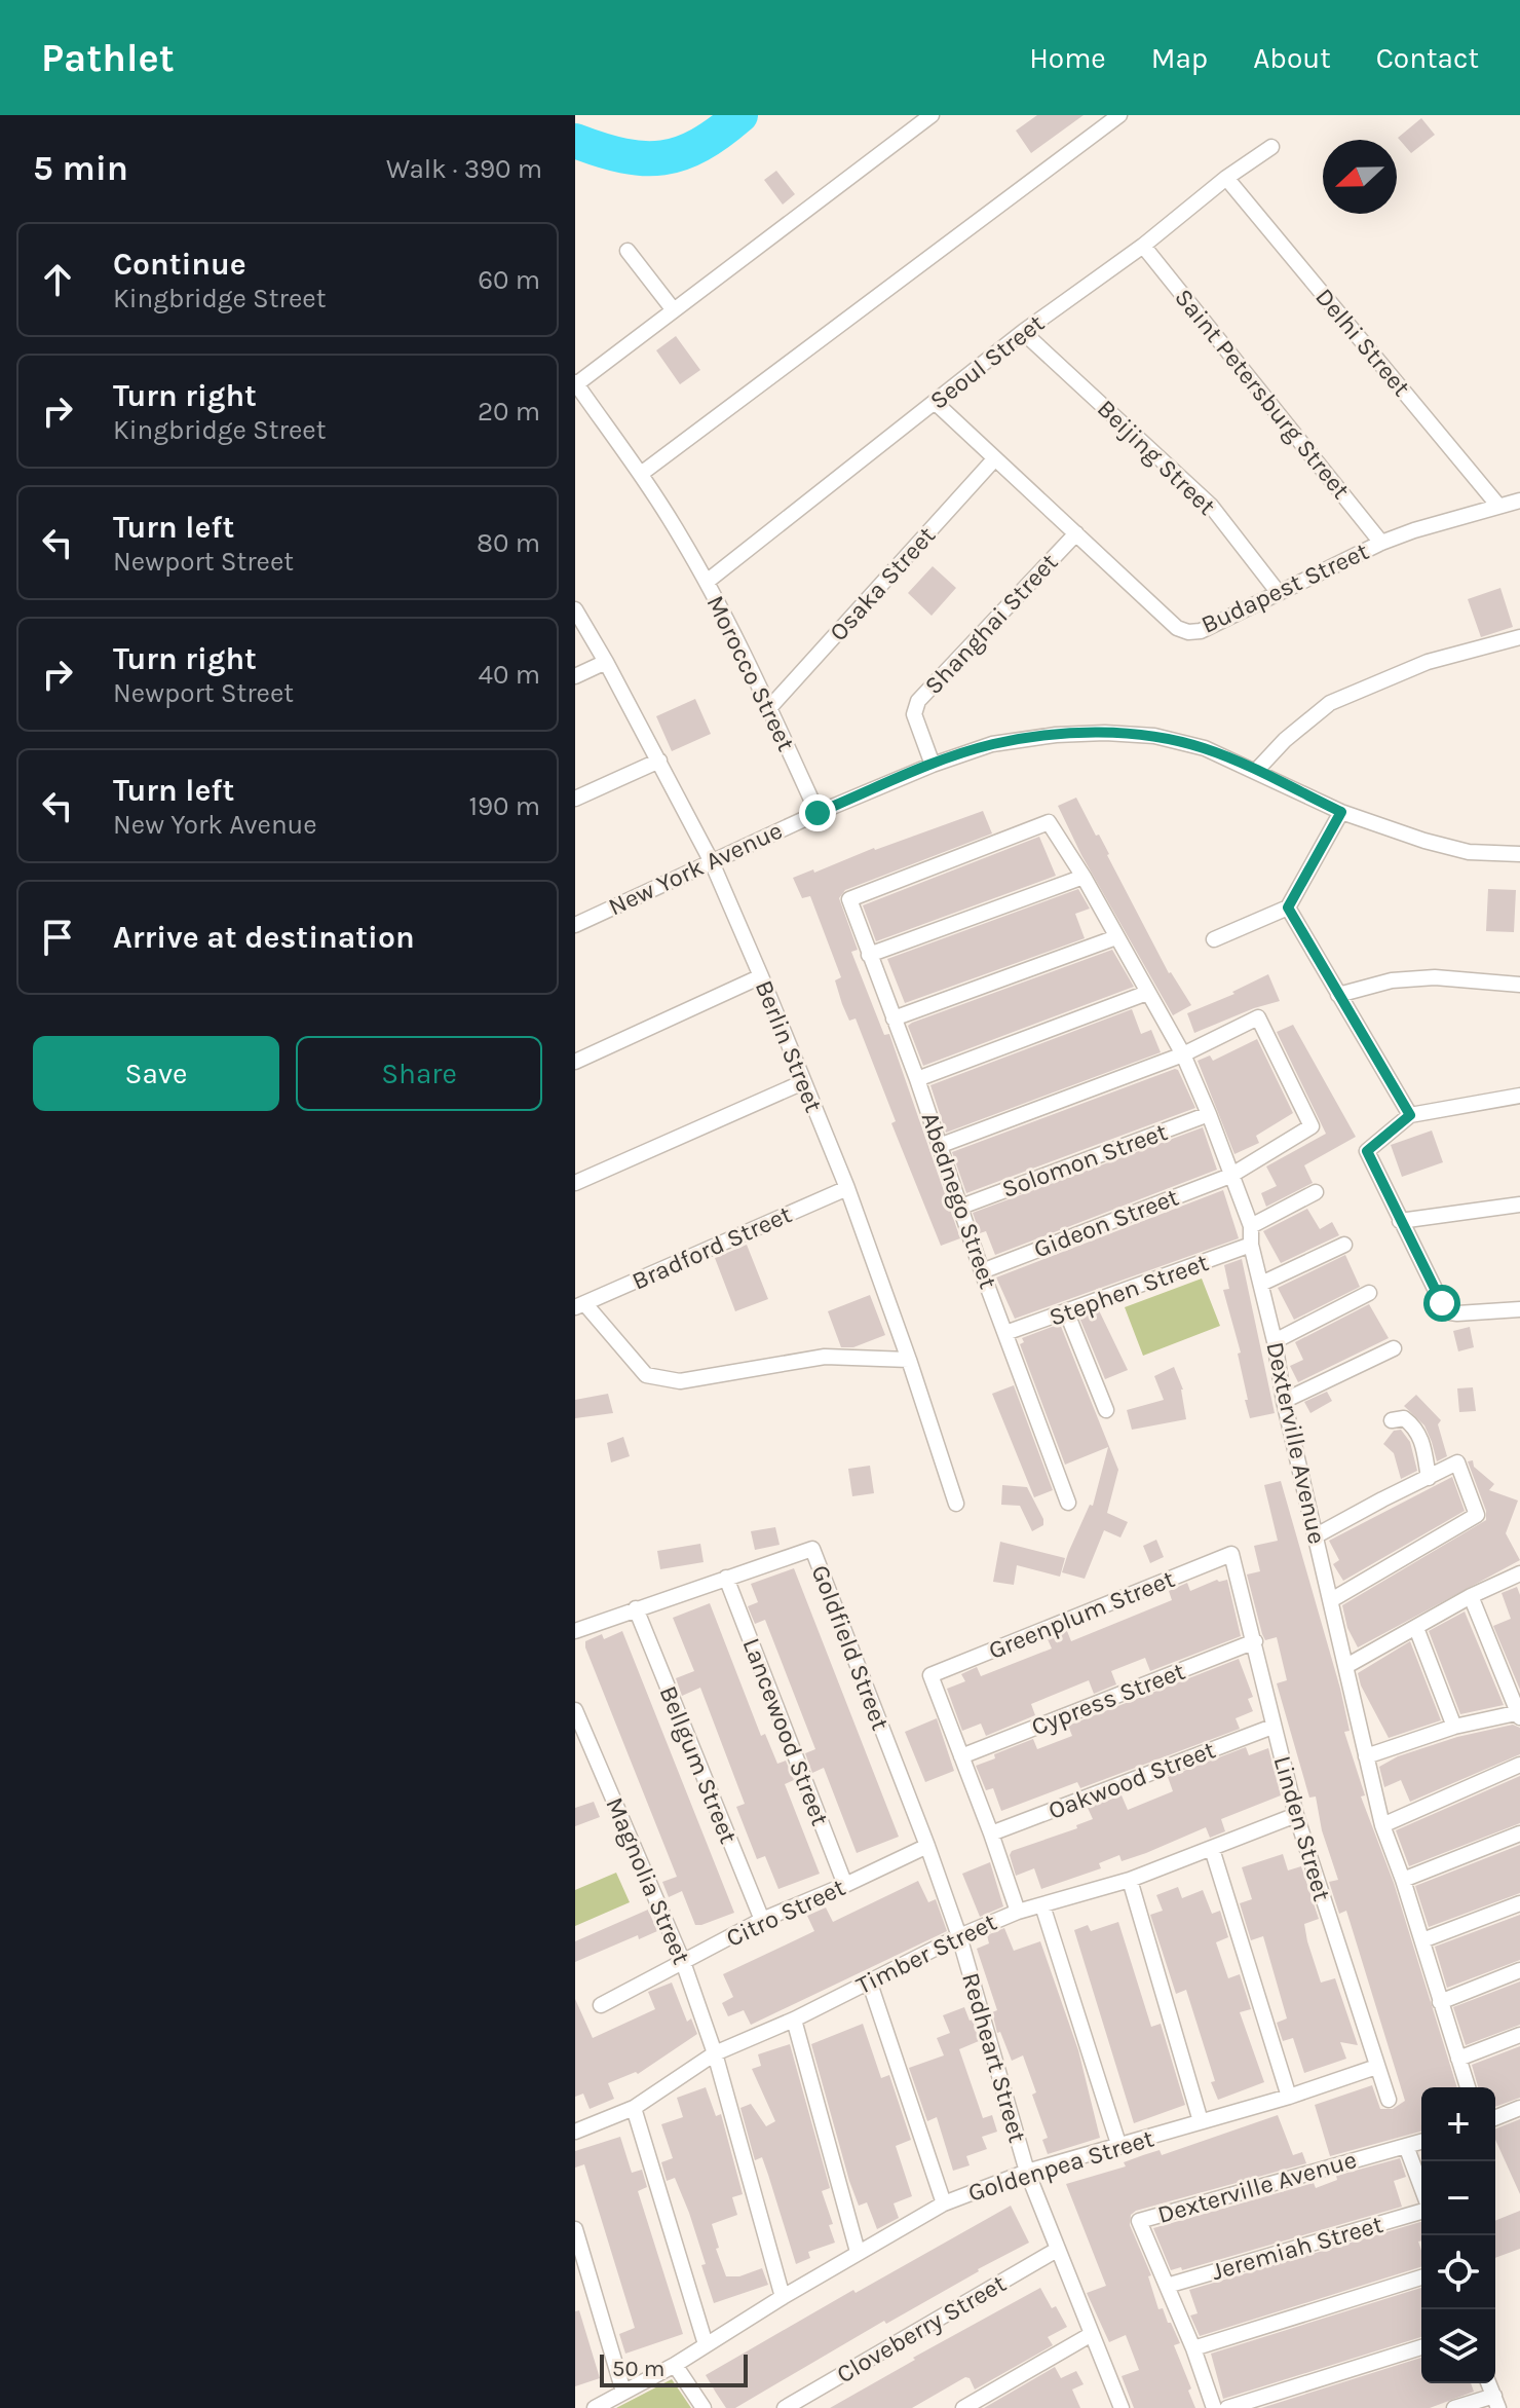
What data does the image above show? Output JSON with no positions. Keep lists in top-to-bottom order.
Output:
{
  "streets": {
    "street": [
      "Delhi Street",
      "Seoul Street",
      "Saint Petersburg Street",
      "Beijing Street",
      "Osaka Street",
      "Budapest Street",
      "Shanghai Street",
      "Morocco Street",
      "New York Avenue",
      "Berlin Street",
      "Solomon Street",
      "Abednego Street",
      "Gideon Street",
      "Bradford Street",
      "Stephen Street",
      "Dexterville Avenue",
      "Greenplum Street",
      "Goldfield Street",
      "Cypress Street",
      "Lancewood Street",
      "Bellgum Street",
      "Oakwood Street",
      "Linden Street",
      "Magnolia Street",
      "Citro Street",
      "Timber Street",
      "Redheart Street",
      "Goldenpea Street",
      "Jeremiah Street",
      "Cloveberry Street"
    ]
  },
  "crossings": [
    ["Delhi Street", "Seoul Street"],
    ["Delhi Street", "Budapest Street"],
    ["Seoul Street", "Saint Petersburg Street"],
    ["Seoul Street", "Beijing Street"],
    ["Seoul Street", "Budapest Street"],
    ["Seoul Street", "Morocco Street"],
    ["Saint Petersburg Street", "Budapest Street"],
    ["Beijing Street", "Budapest Street"],
    ["Osaka Street", "Budapest Street"],
    ["Osaka Street", "Morocco Street"],
    ["Budapest Street", "Shanghai Street"],
    ["Shanghai Street", "New York Avenue"],
    ["Morocco Street", "New York Avenue"],
    ["New York Avenue", "Berlin Street"],
    ["Berlin Street", "Bradford Street"],
    ["Solomon Street", "Abednego Street"],
    ["Solomon Street", "Dexterville Avenue"],
    ["Abednego Street", "Gideon Street"],
    ["Abednego Street", "Stephen Street"],
    ["Abednego Street", "Dexterville Avenue"],
    ["Gideon Street", "Dexterville Avenue"],
    ["Stephen Street", "Dexterville Avenue"],
    ["Dexterville Avenue", "Jeremiah Street"],
    ["Greenplum Street", "Cypress Street"],
    ["Greenplum Street", "Linden Street"],
    ["Goldfield Street", "Lancewood Street"],
    ["Goldfield Street", "Bellgum Street"],
    ["Goldfield Street", "Citro Street"],
    ["Goldfield Street", "Timber Street"],
    ["Goldfield Street", "Redheart Street"],
    ["Cypress Street", "Linden Street"],
    ["Lancewood Street", "Citro Street"],
    ["Bellgum Street", "Citro Street"],
    ["Oakwood Street", "Linden Street"],
    ["Linden Street", "Timber Street"],
    ["Linden Street", "Goldenpea Street"],
    ["Magnolia Street", "Citro Street"],
    ["Magnolia Street", "Timber Street"],
    ["Magnolia Street", "Goldenpea Street"],
    ["Timber Street", "Redheart Street"],
    ["Redheart Street", "Goldenpea Street"],
    ["Redheart Street", "Cloveberry Street"]
  ],
  "scale_bar": "50 m",
  "north": "left",
  "page": {
    "header": "Pathlet",
    "nav": [
      "Home",
      "Map",
      "About",
      "Contact"
    ],
    "heading": ["5 min", "Walk · 390 m"],
    "list": [
      ["Continue", "Kingbridge Street", "60 m"],
      ["Turn right", "Kingbridge Street", "20 m"],
      ["Turn left", "Newport Street", "80 m"],
      ["Turn right", "Newport Street", "40 m"],
      ["Turn left", "New York Avenue", "190 m"],
      "Arrive at destination"
    ],
    "buttons": ["Save", "Share"],
    "map_buttons": ["+", "−"],
    "scale": "50 m"
  }
}
